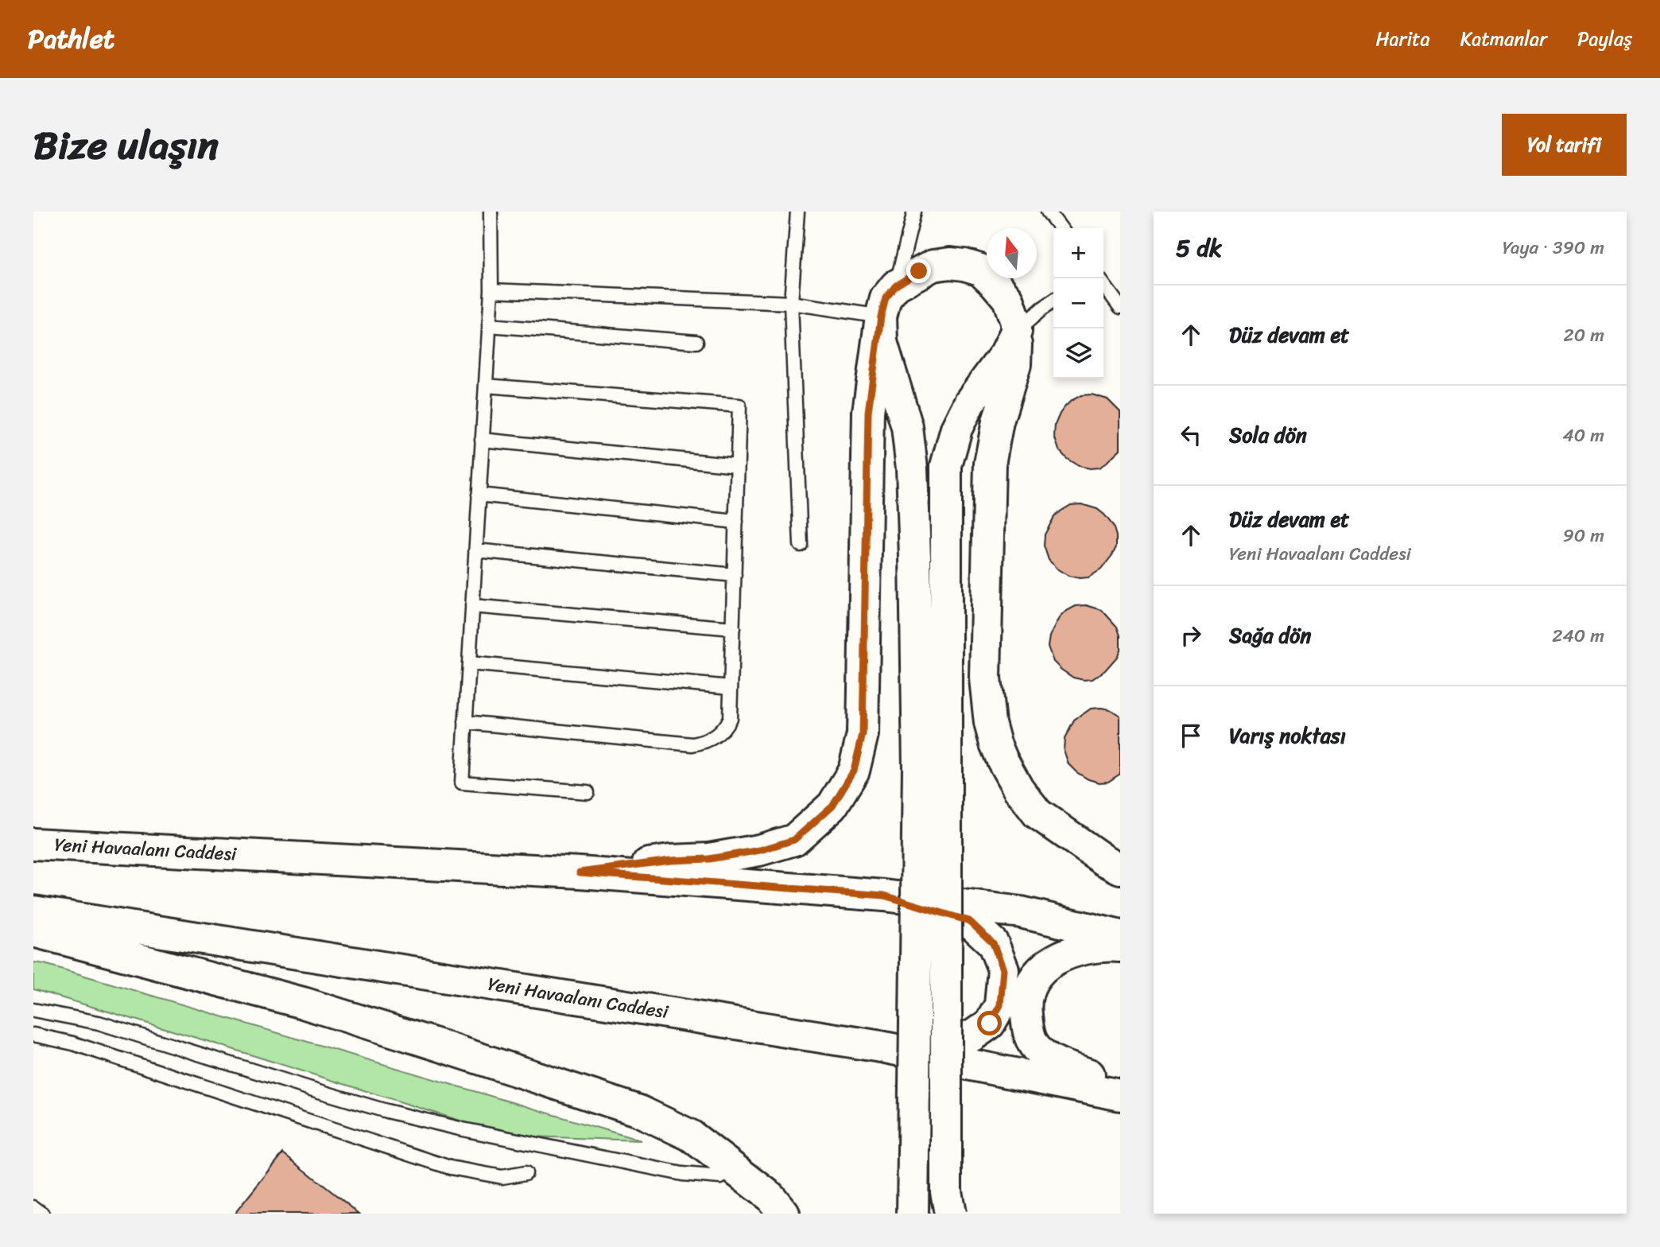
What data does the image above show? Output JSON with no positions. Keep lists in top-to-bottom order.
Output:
{
  "streets": {
    "main road": ["Yeni Havaalanı Caddesi"]
  },
  "north": "top",
  "page": {
    "header": "Pathlet",
    "nav": ["Harita", "Katmanlar", "Paylaş"],
    "title": "Bize ulaşın",
    "buttons": "Yol tarifi",
    "heading": ["5 dk", "Yaya · 390 m"],
    "map_buttons": ["+", "−"],
    "list": [
      ["Düz devam et", "20 m"],
      ["Sola dön", "40 m"],
      ["Düz devam et", "Yeni Havaalanı Caddesi", "90 m"],
      ["Sağa dön", "240 m"],
      "Varış noktası"
    ]
  }
}
